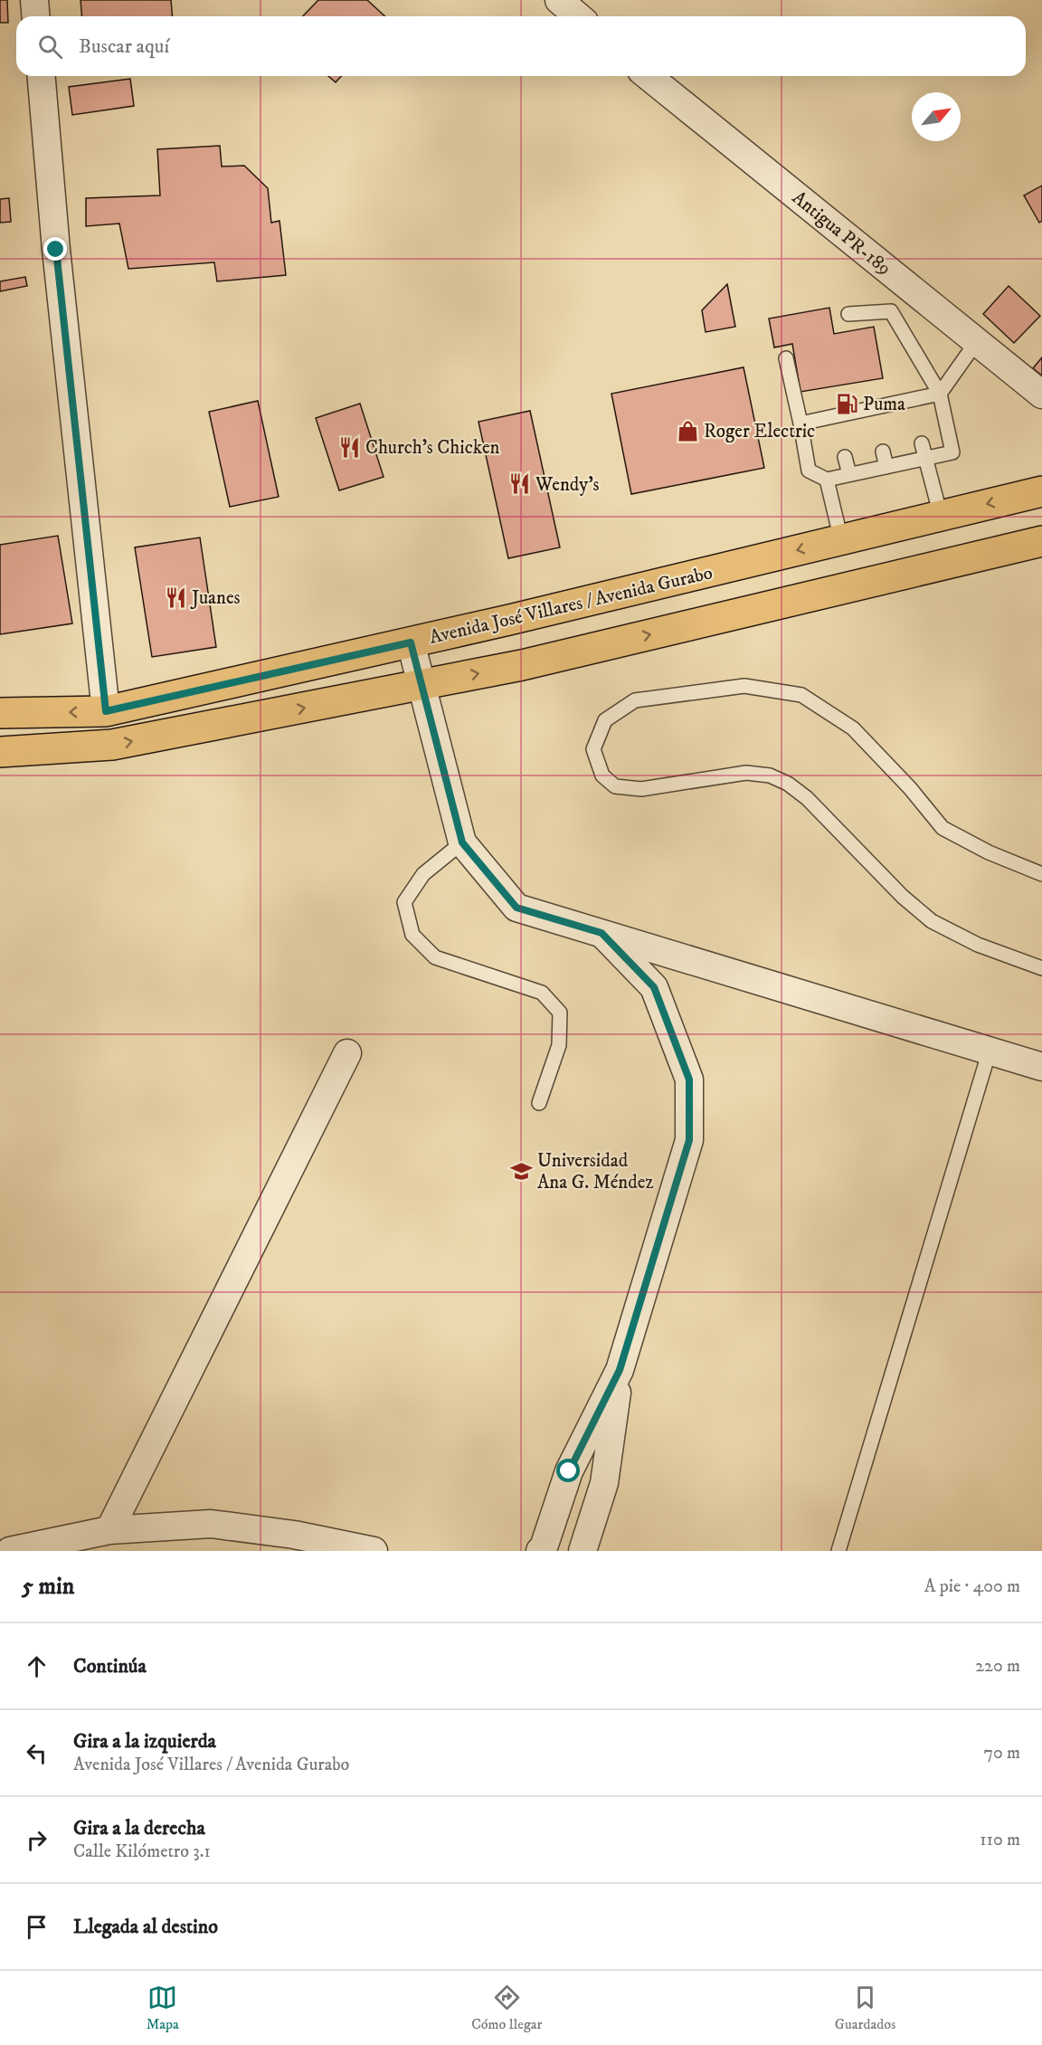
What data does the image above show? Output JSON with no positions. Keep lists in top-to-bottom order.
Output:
{
  "streets": {
    "main road": ["Avenida José Villares / Avenida Gurabo"],
    "street": ["Antigua PR-189"]
  },
  "places": {
    "fuel station": ["Puma"],
    "shop": ["Roger Electric"],
    "restaurant": ["Church's Chicken", "Wendy's", "Juanes"],
    "school or university": ["Universidad Ana G. Méndez"]
  },
  "north": "top right",
  "page": {
    "search": "Buscar aquí",
    "heading": ["5 min", "A pie · 400 m"],
    "list": [
      ["Continúa", "220 m"],
      ["Gira a la izquierda", "Avenida José Villares / Avenida Gurabo", "70 m"],
      ["Gira a la derecha", "Calle Kilómetro 3.1", "110 m"],
      "Llegada al destino"
    ],
    "nav": ["Mapa", "Cómo llegar", "Guardados"]
  }
}
